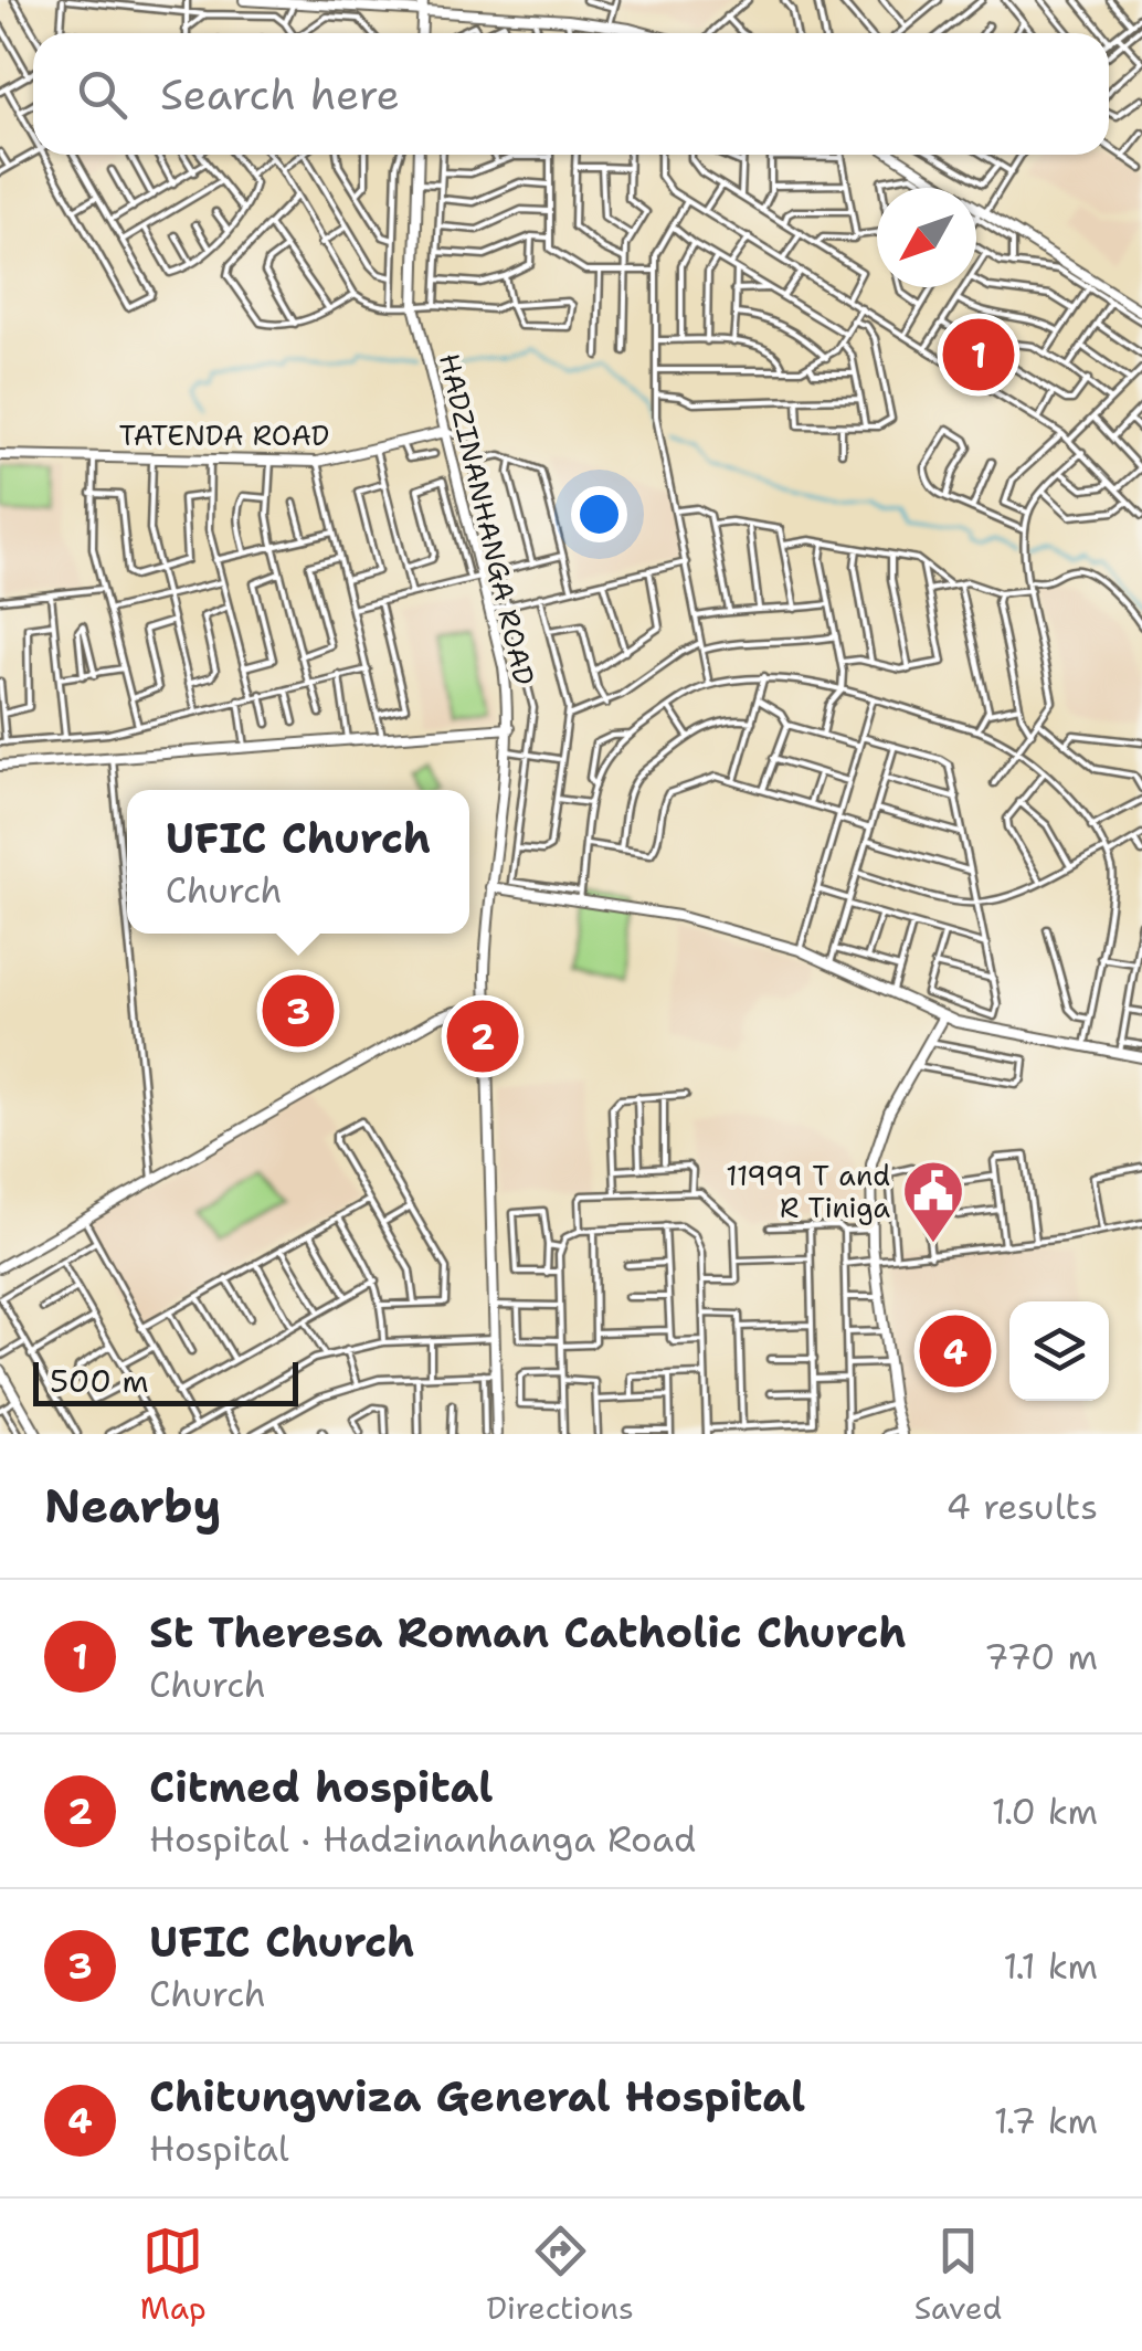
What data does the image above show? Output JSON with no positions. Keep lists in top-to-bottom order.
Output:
{
  "streets": {
    "street": ["TATENDA ROAD", "HADZINANHANGA ROAD"]
  },
  "crossings": [
    ["TATENDA ROAD", "HADZINANHANGA ROAD"]
  ],
  "places": {
    "public building": ["11999 T and R Tiniga"]
  },
  "scale_bar": "500 m",
  "north": "bottom left",
  "page": {
    "search": "Search here",
    "pins": [
      "1",
      "3",
      "2",
      "4"
    ],
    "popup": ["UFIC Church", "Church"],
    "scale": "500 m",
    "heading": ["Nearby", "4 results"],
    "list": [
      {
        "mark": "1",
        "name": "St Theresa Roman Catholic Church",
        "note": "Church",
        "value": "770 m"
      },
      {
        "mark": "2",
        "name": "Citmed hospital",
        "note": "Hospital · Hadzinanhanga Road",
        "value": "1.0 km"
      },
      {
        "mark": "3",
        "name": "UFIC Church",
        "note": "Church",
        "value": "1.1 km"
      },
      {
        "mark": "4",
        "name": "Chitungwiza General Hospital",
        "note": "Hospital",
        "value": "1.7 km"
      }
    ],
    "nav": ["Map", "Directions", "Saved"]
  }
}
